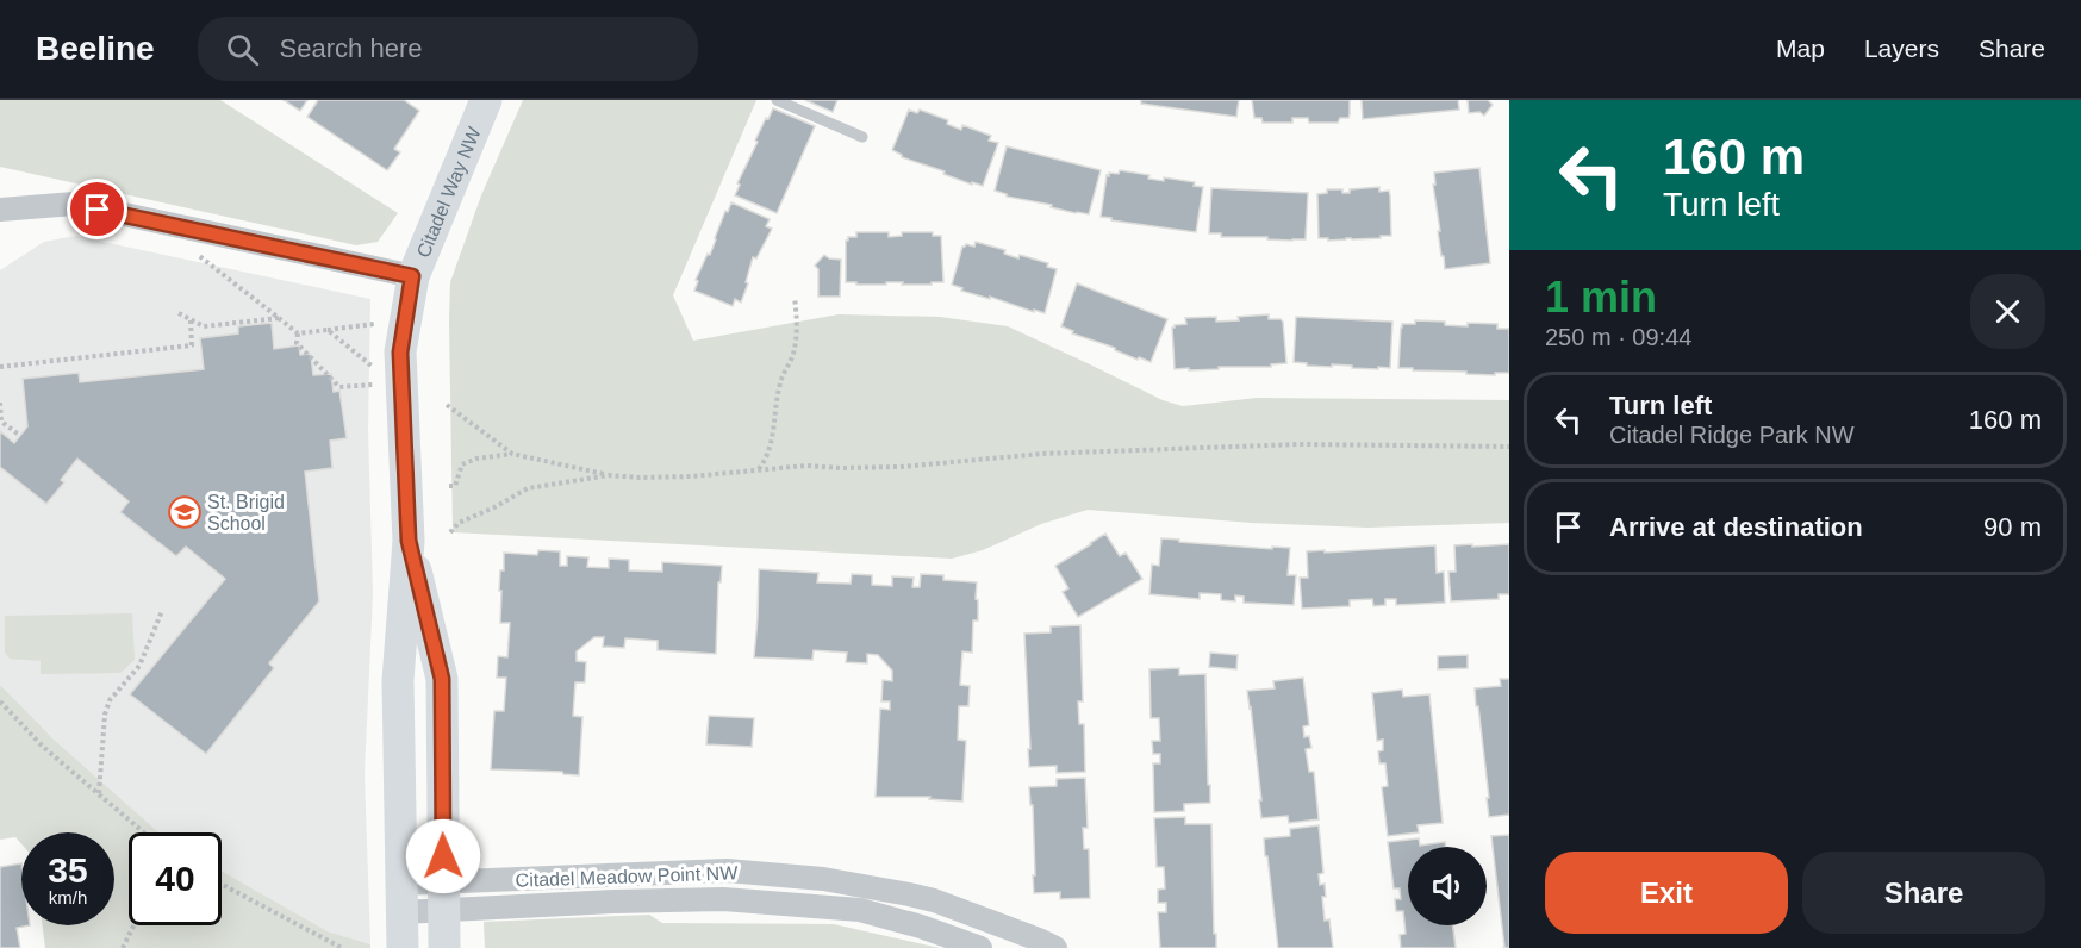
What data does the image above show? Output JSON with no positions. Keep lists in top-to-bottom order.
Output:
{
  "streets": {
    "street": ["Citadel Way NW", "Citadel Meadow Point NW"]
  },
  "crossings": [
    ["Citadel Way NW", "Citadel Meadow Point NW"]
  ],
  "places": {
    "school or university": ["St. Brigid School"]
  },
  "page": {
    "header": "Beeline",
    "search": "Search here",
    "nav": ["Map", "Layers", "Share"],
    "turn": ["160 m", "Turn left"],
    "heading": ["1 min", "250 m · 09:44"],
    "list": [
      {
        "name": "Turn left",
        "note": "Citadel Ridge Park NW",
        "value": "160 m"
      },
      {
        "name": "Arrive at destination",
        "value": "90 m"
      }
    ],
    "speed": "35 km/h",
    "limit": "40",
    "buttons": ["Exit", "Share"]
  }
}
